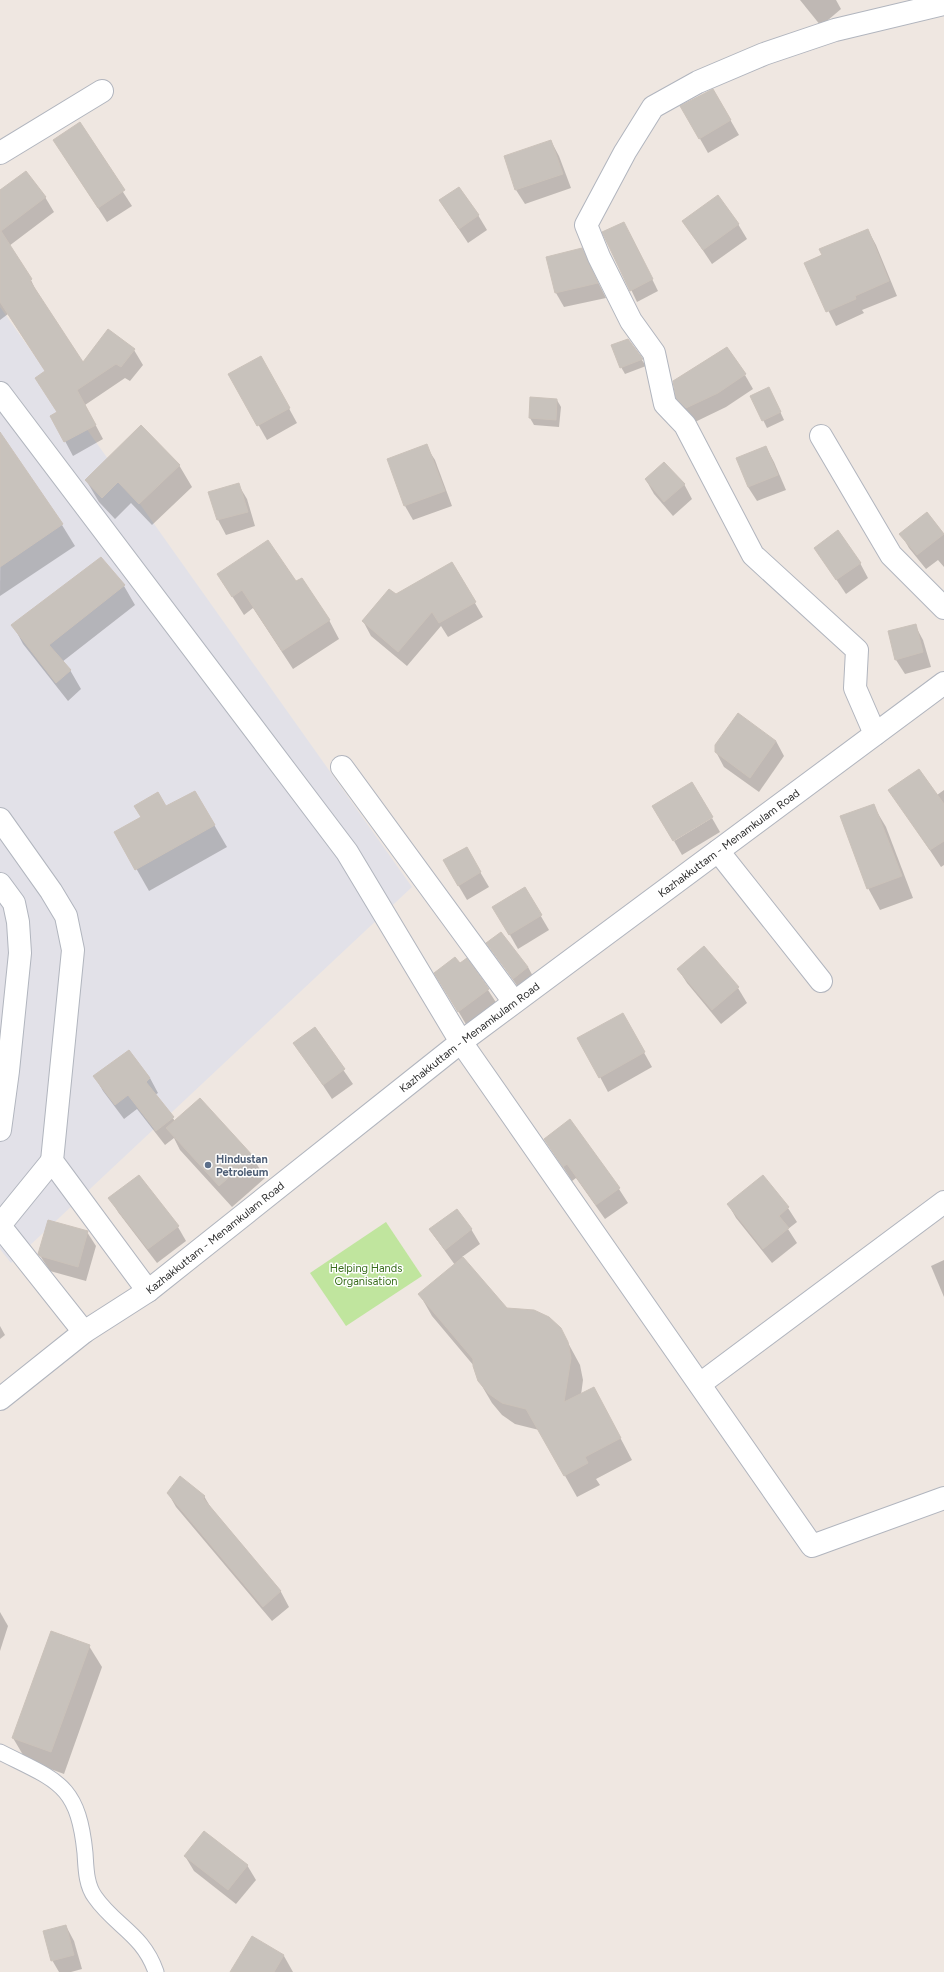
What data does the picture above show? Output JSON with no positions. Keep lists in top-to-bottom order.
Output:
{
  "streets": {
    "street": ["Kazhakkuttam - Menamkulam Road"]
  },
  "parks": ["Helping Hands Organisation"],
  "places": ["Hindustan Petroleum"]
}
